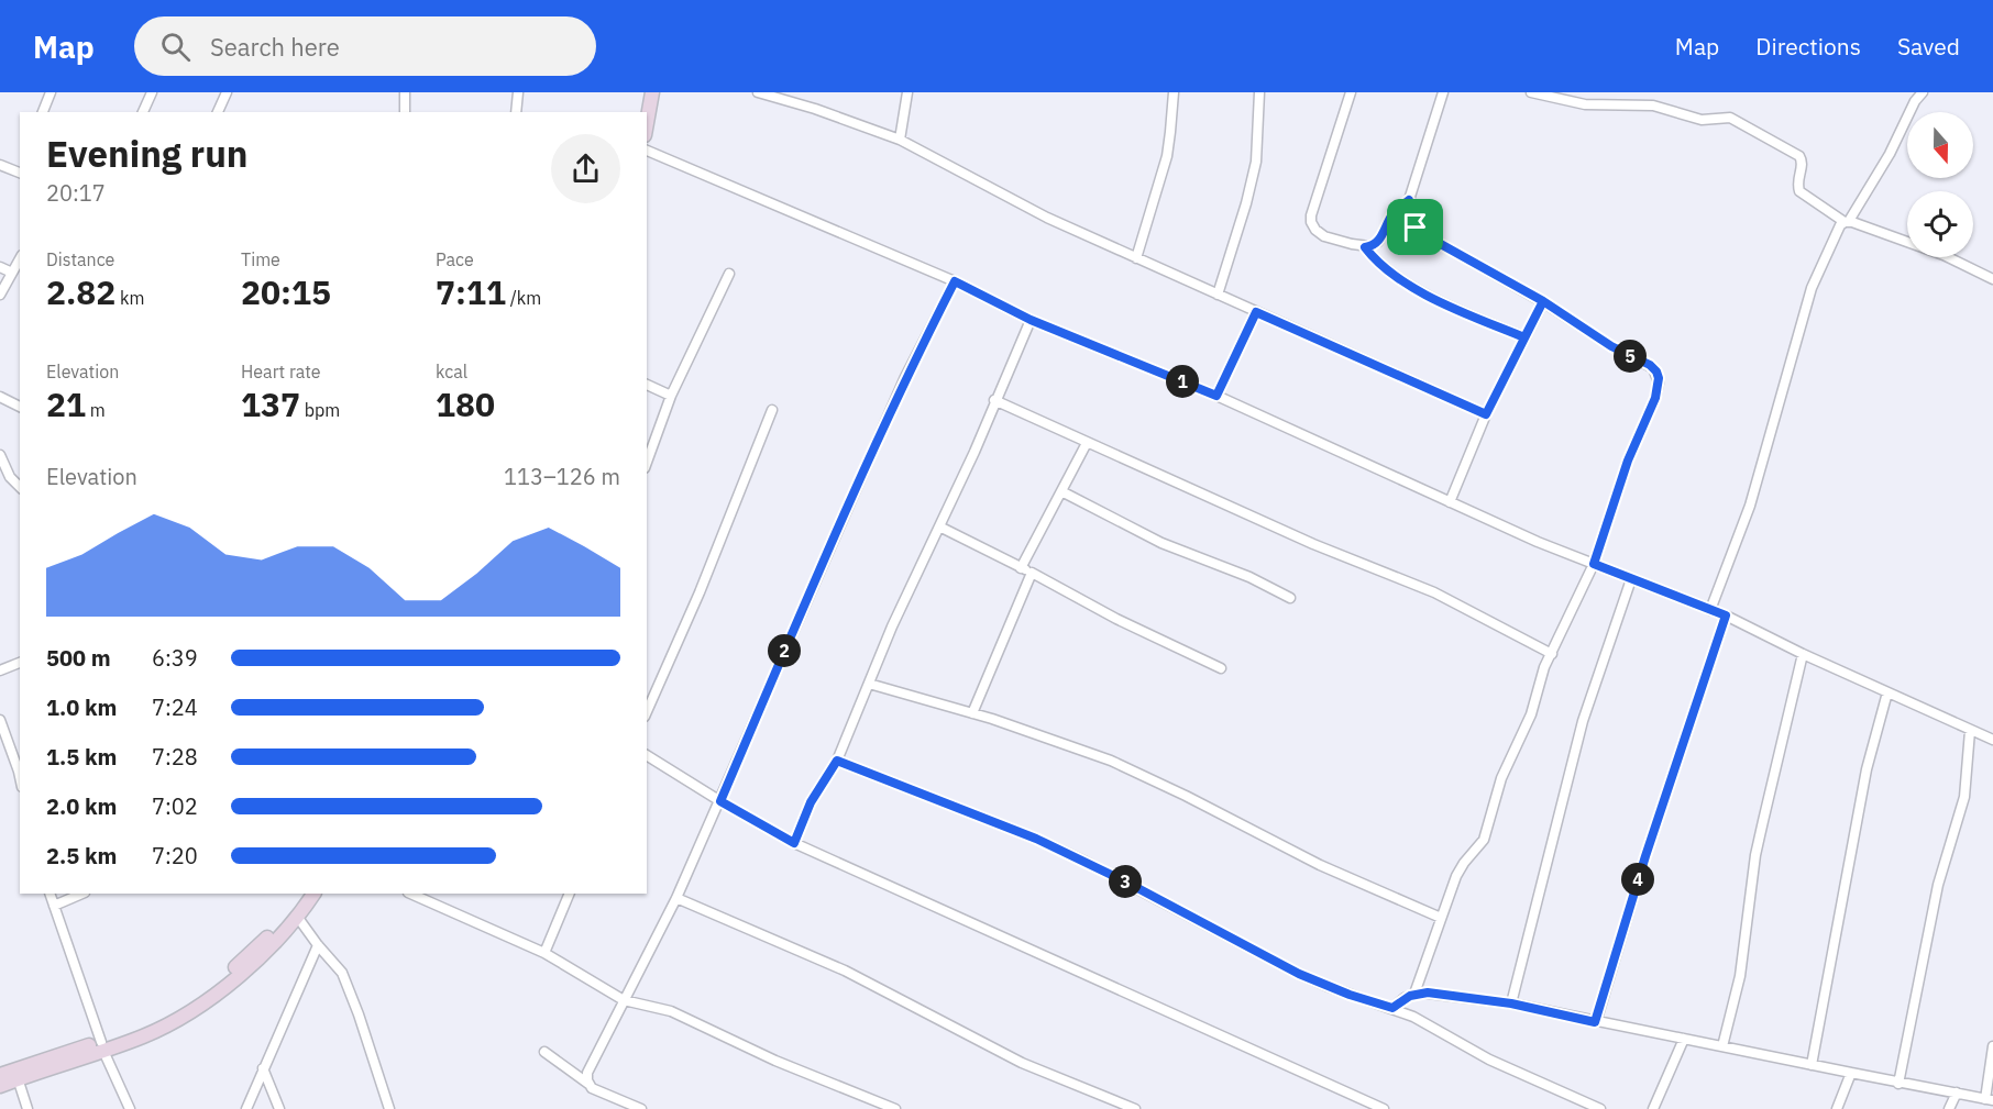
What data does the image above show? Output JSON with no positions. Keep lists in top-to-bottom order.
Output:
{
  "north": "bottom",
  "page": {
    "header": "Map",
    "search": "Search here",
    "nav": ["Map", "Directions", "Saved"],
    "heading": ["Evening run", "20:17"],
    "stats": [
      ["Distance", "2.82 km"],
      ["Time", "20:15"],
      ["Pace", "7:11 /km"],
      ["Elevation", "21 m"],
      ["Heart rate", "137 bpm"],
      ["kcal", "180"]
    ],
    "pins": [
      "5",
      "1",
      "2",
      "4",
      "3"
    ],
    "chart": ["Elevation", "113–126 m"],
    "list": [
      {
        "name": "500 m",
        "note": "6:39"
      },
      {
        "name": "1.0 km",
        "note": "7:24"
      },
      {
        "name": "1.5 km",
        "note": "7:28"
      },
      {
        "name": "2.0 km",
        "note": "7:02"
      },
      {
        "name": "2.5 km",
        "note": "7:20"
      }
    ]
  }
}
